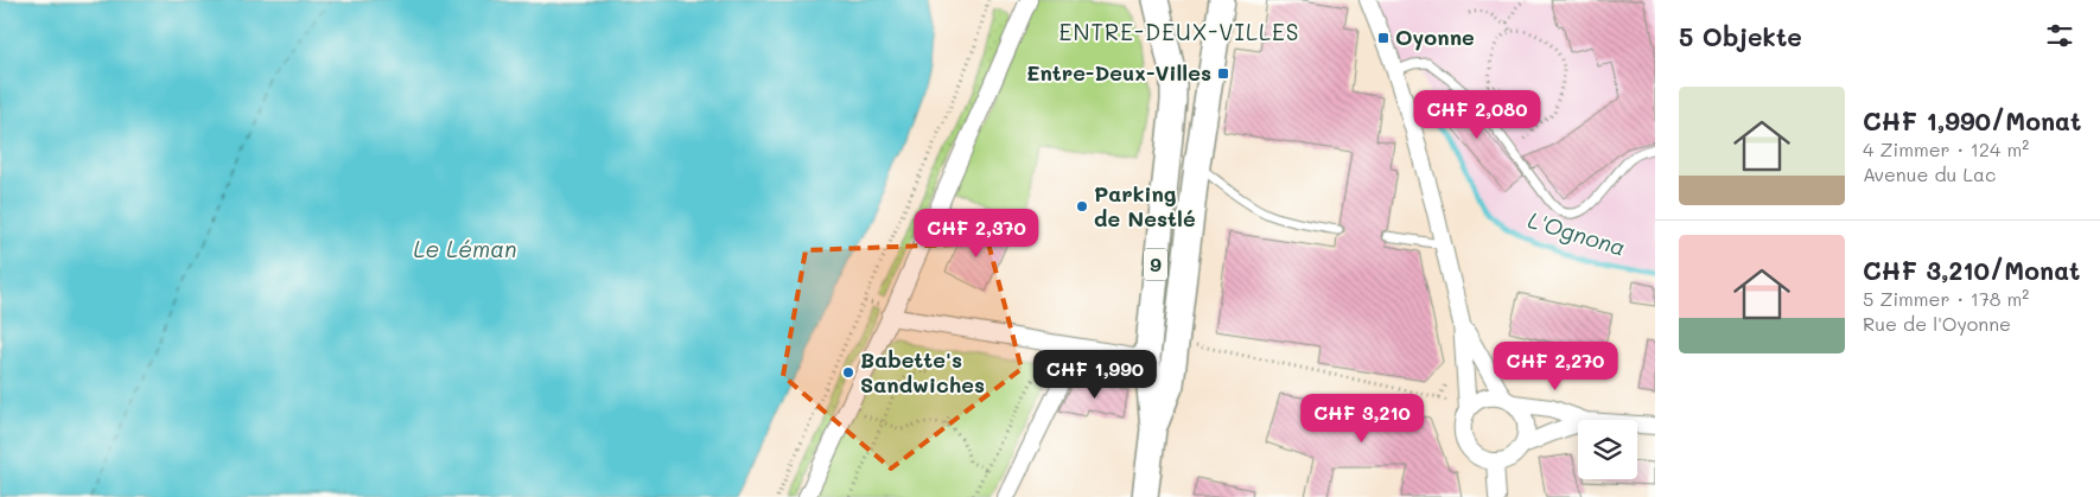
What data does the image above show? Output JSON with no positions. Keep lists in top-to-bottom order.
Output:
{
  "streets": {
    "main road": ["9"]
  },
  "districts": ["ENTRE-DEUX-VILLES"],
  "water": ["L'Ognona", "Le Léman"],
  "places": {
    "transit": ["Oyonne", "Entre-Deux-Villes"],
    "other": ["Parking de Nestlé", "Babette's Sandwiches"]
  },
  "page": {
    "heading": "5 Objekte",
    "list": [
      {
        "name": "CHF 1,990/Monat",
        "note": "4 Zimmer · 124 m² · Avenue du Lac"
      },
      {
        "name": "CHF 3,210/Monat",
        "note": "5 Zimmer · 178 m² · Rue de l'Oyonne"
      }
    ],
    "price": [
      "CHF 2,080",
      "CHF 2,370",
      "CHF 2,270",
      "CHF 1,990",
      "CHF 3,210"
    ]
  }
}
